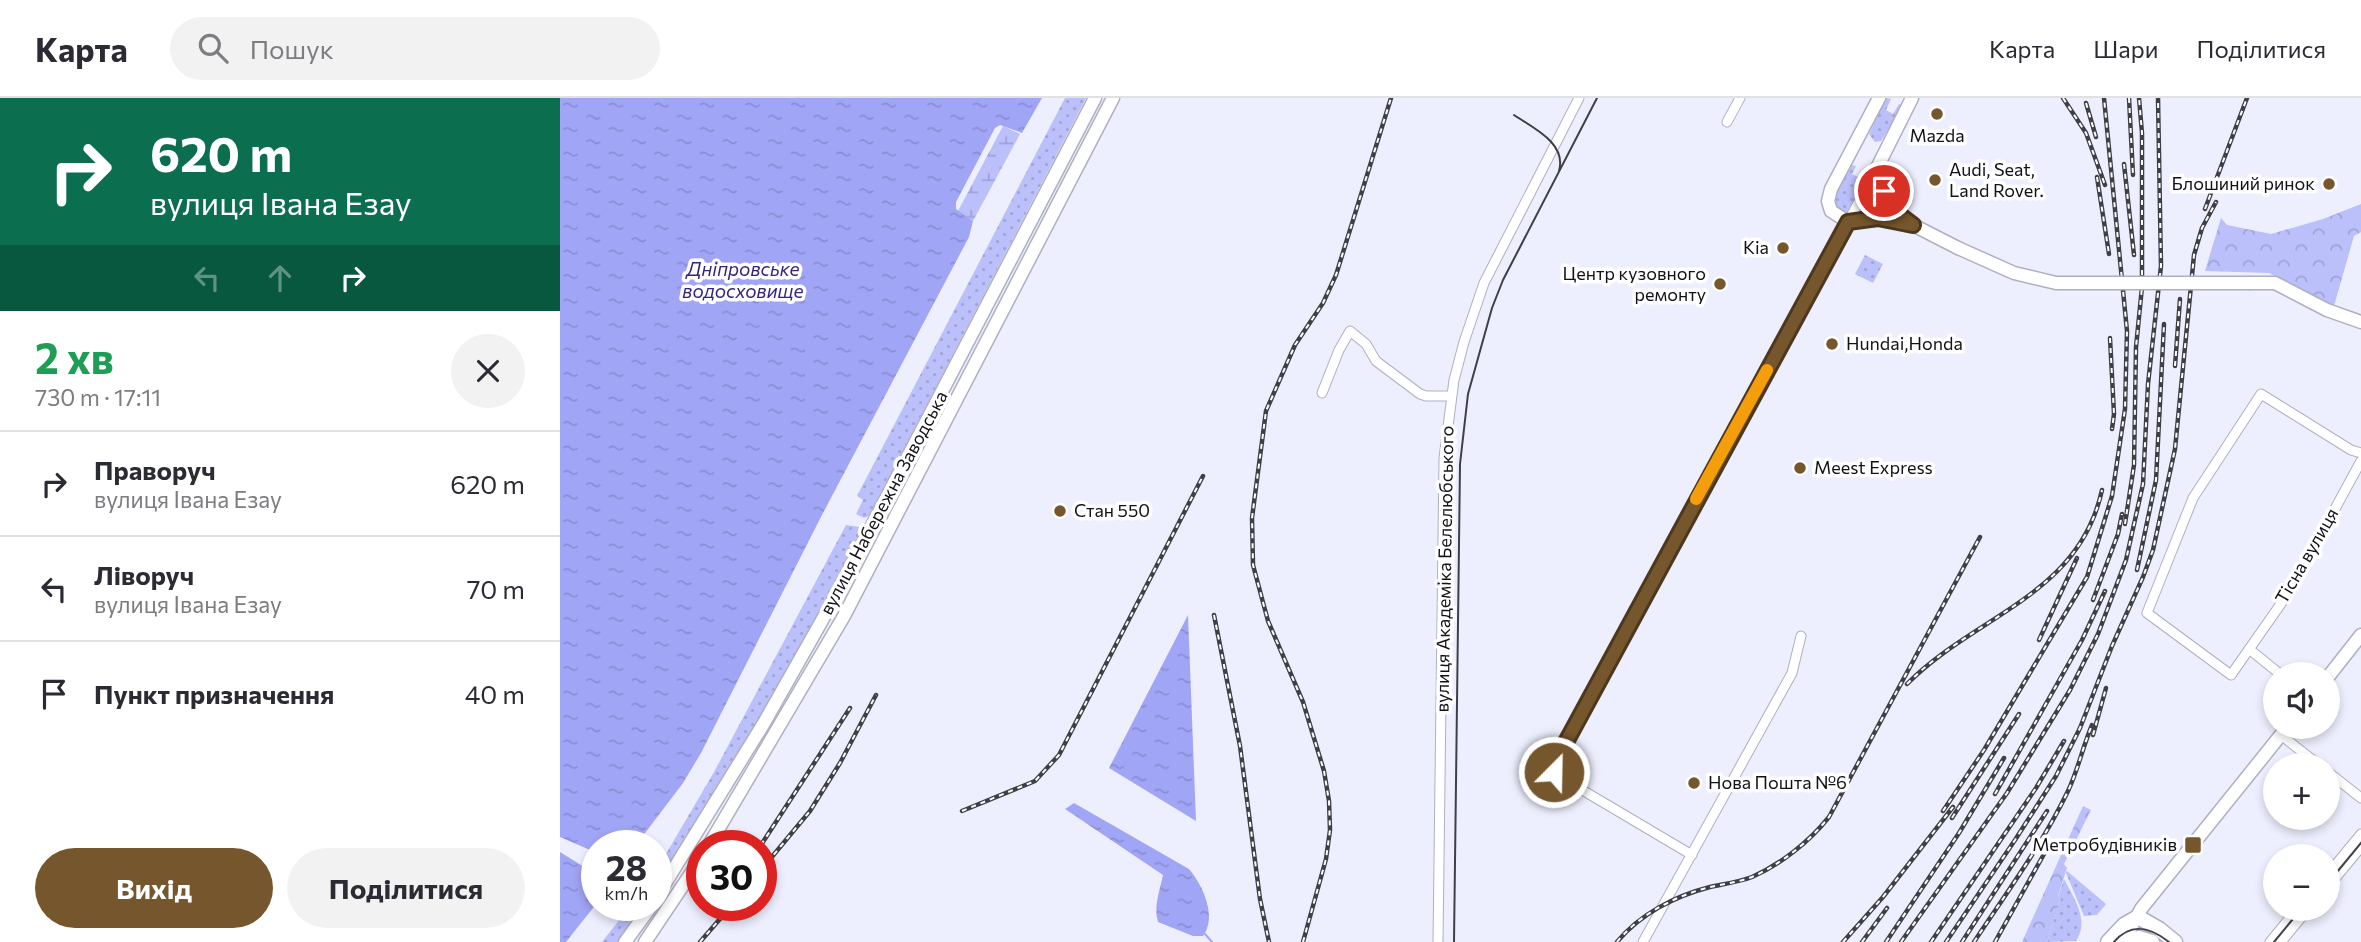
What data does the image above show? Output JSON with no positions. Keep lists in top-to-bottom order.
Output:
{
  "streets": {
    "main road": ["вулиця Набережна Заводська"],
    "street": ["Тісна вулиця", "вулиця Академіка Белелюбського"]
  },
  "water": ["Дніпровське водосховище"],
  "places": {
    "other": [
      "Mazda",
      "Audi, Seat, Land Rover.",
      "Блошиний ринок",
      "Kia",
      "Центр кузовного ремонту",
      "Hundai,Honda",
      "Meest Express",
      "Стан 550",
      "Нова Пошта №6"
    ],
    "transit": ["Метробудівників"]
  },
  "page": {
    "header": "Карта",
    "search": "Пошук",
    "nav": ["Карта", "Шари", "Поділитися"],
    "turn": ["620 m", "вулиця Івана Езау"],
    "heading": ["2 хв", "730 m · 17:11"],
    "list": [
      {
        "name": "Праворуч",
        "note": "вулиця Івана Езау",
        "value": "620 m"
      },
      {
        "name": "Ліворуч",
        "note": "вулиця Івана Езау",
        "value": "70 m"
      },
      {
        "name": "Пункт призначення",
        "value": "40 m"
      }
    ],
    "map_buttons": ["+", "−"],
    "speed": "28 km/h",
    "limit": "30",
    "buttons": ["Вихід", "Поділитися"]
  }
}
